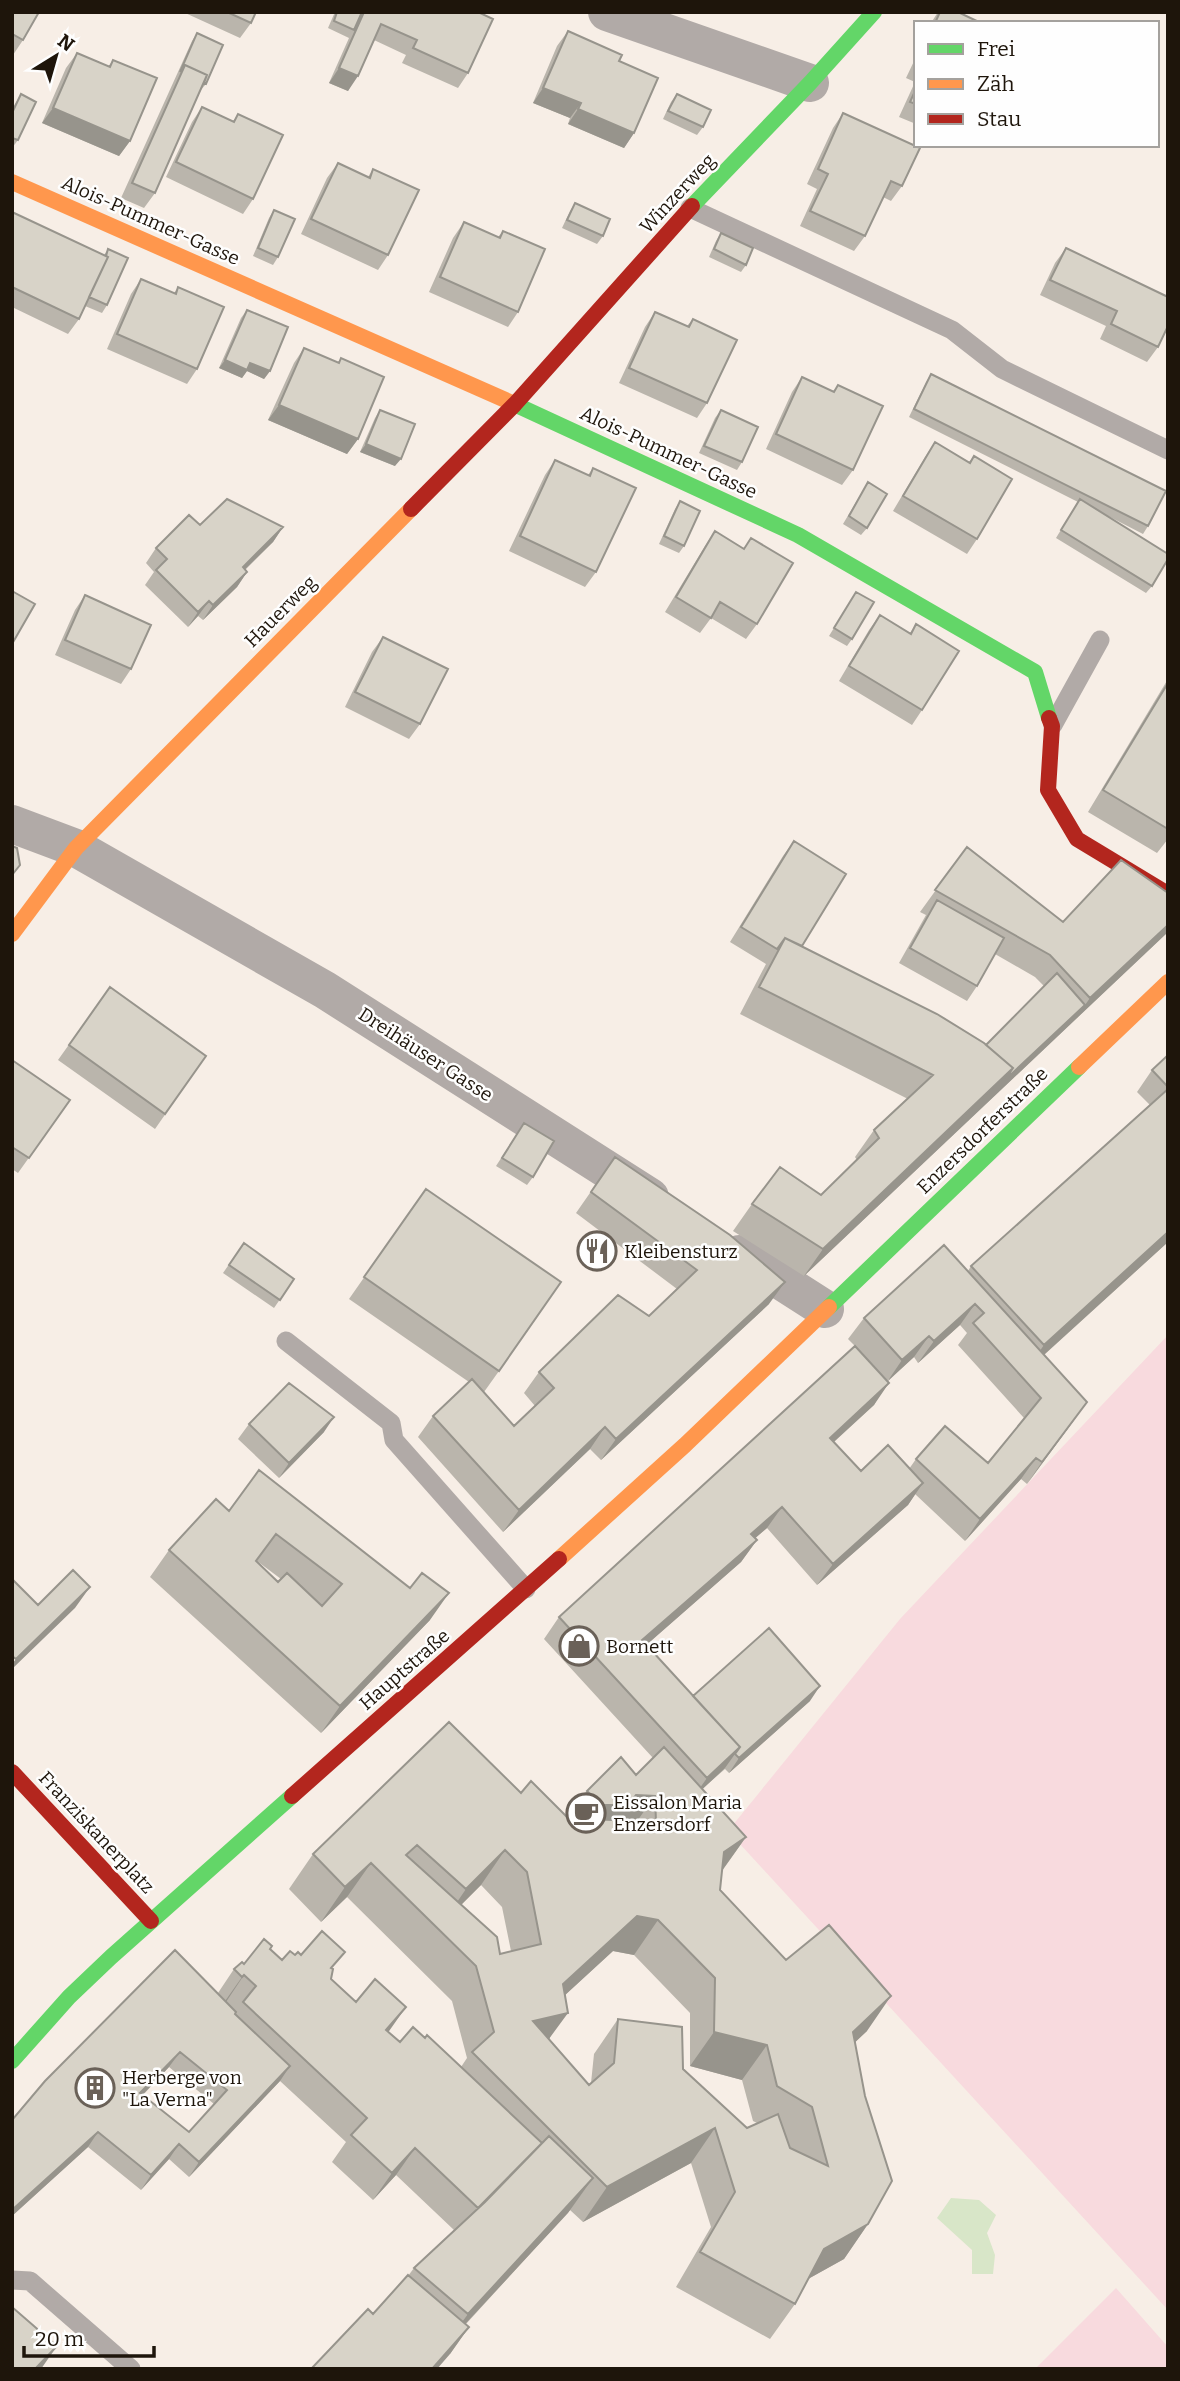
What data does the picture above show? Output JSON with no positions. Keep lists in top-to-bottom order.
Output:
{
  "streets": {
    "street": [
      "Winzerweg",
      "Alois-Pummer-Gasse",
      "Hauerweg",
      "Dreihäuser Gasse",
      "Enzersdorferstraße",
      "Hauptstraße",
      "Franziskanerplatz"
    ]
  },
  "crossings": [
    ["Winzerweg", "Alois-Pummer-Gasse"],
    ["Winzerweg", "Hauerweg"],
    ["Alois-Pummer-Gasse", "Hauerweg"],
    ["Hauerweg", "Dreihäuser Gasse"],
    ["Enzersdorferstraße", "Hauptstraße"],
    ["Hauptstraße", "Franziskanerplatz"]
  ],
  "places": {
    "restaurant": ["Kleibensturz"],
    "shop": ["Bornett"],
    "cafe": ["Eissalon Maria Enzersdorf"],
    "building": ["Herberge von \"La Verna\""]
  },
  "legend": ["Frei", "Zäh", "Stau"],
  "scale_bar": "20 m",
  "north": "top right"
}
